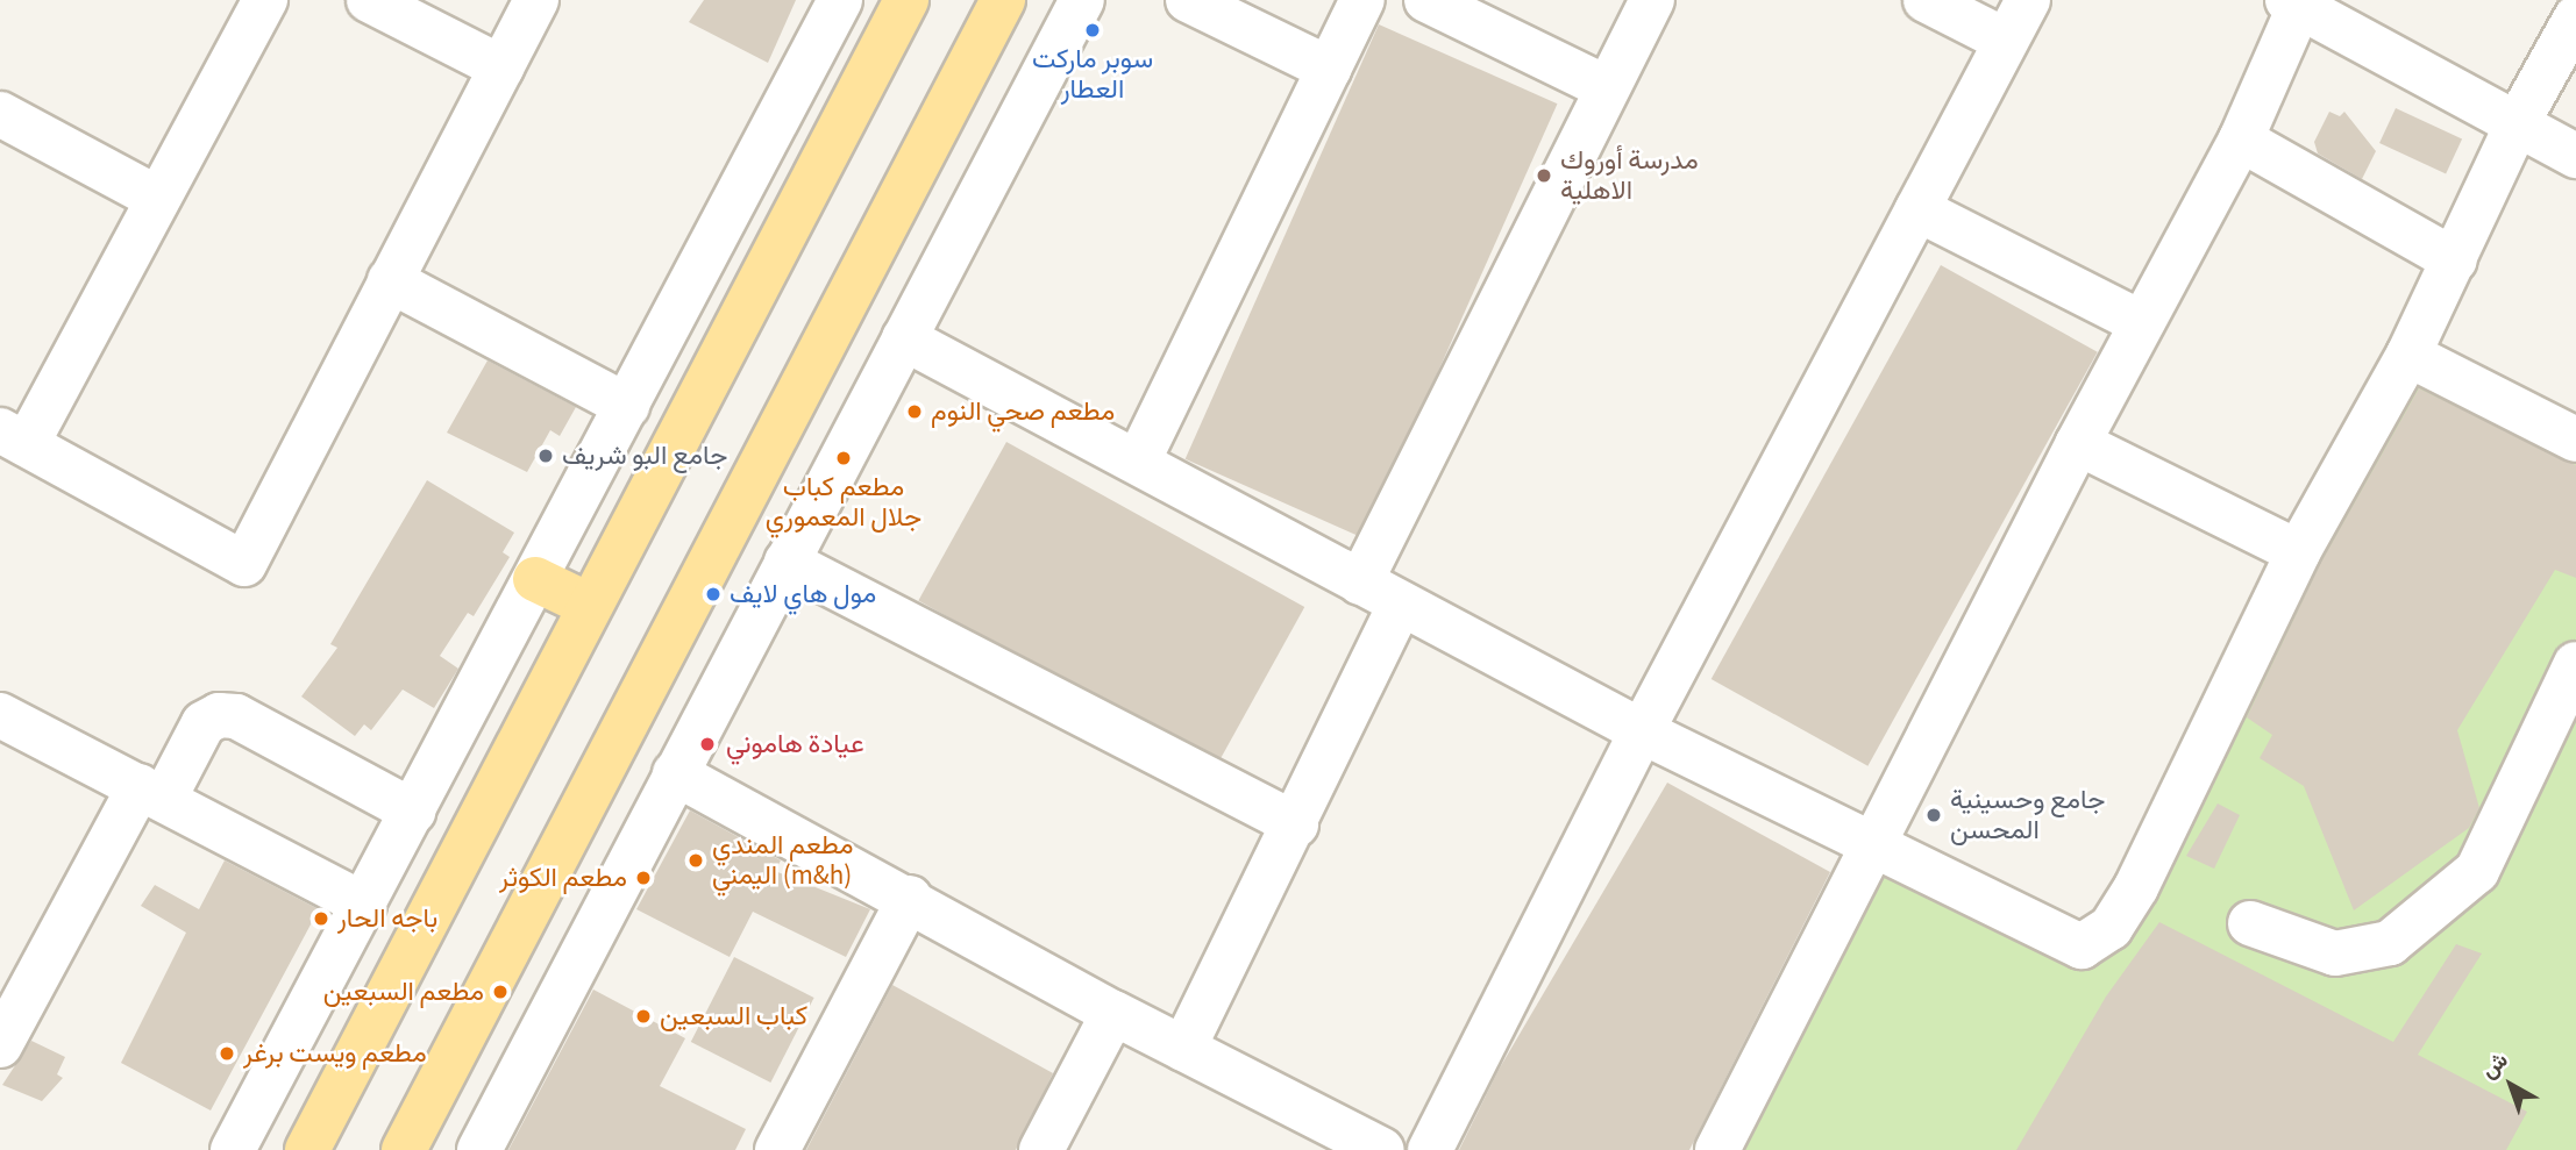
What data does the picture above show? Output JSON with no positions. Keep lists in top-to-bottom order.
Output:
{
  "places": [
    "سوبر ماركت العطار",
    "مدرسة أوروك الاهلية",
    "مطعم صحي النوم",
    "جامع البو شريف",
    "مطعم كباب جلال المعموري",
    "مول هاي لايف",
    "عيادة هاموني",
    "جامع وحسينية المحسن",
    "مطعم المندي اليمني (m&h)",
    "مطعم الكوثر",
    "باجه الحار",
    "مطعم السبعين",
    "كباب السبعين",
    "مطعم ويست برغر"
  ],
  "north": "top left"
}
